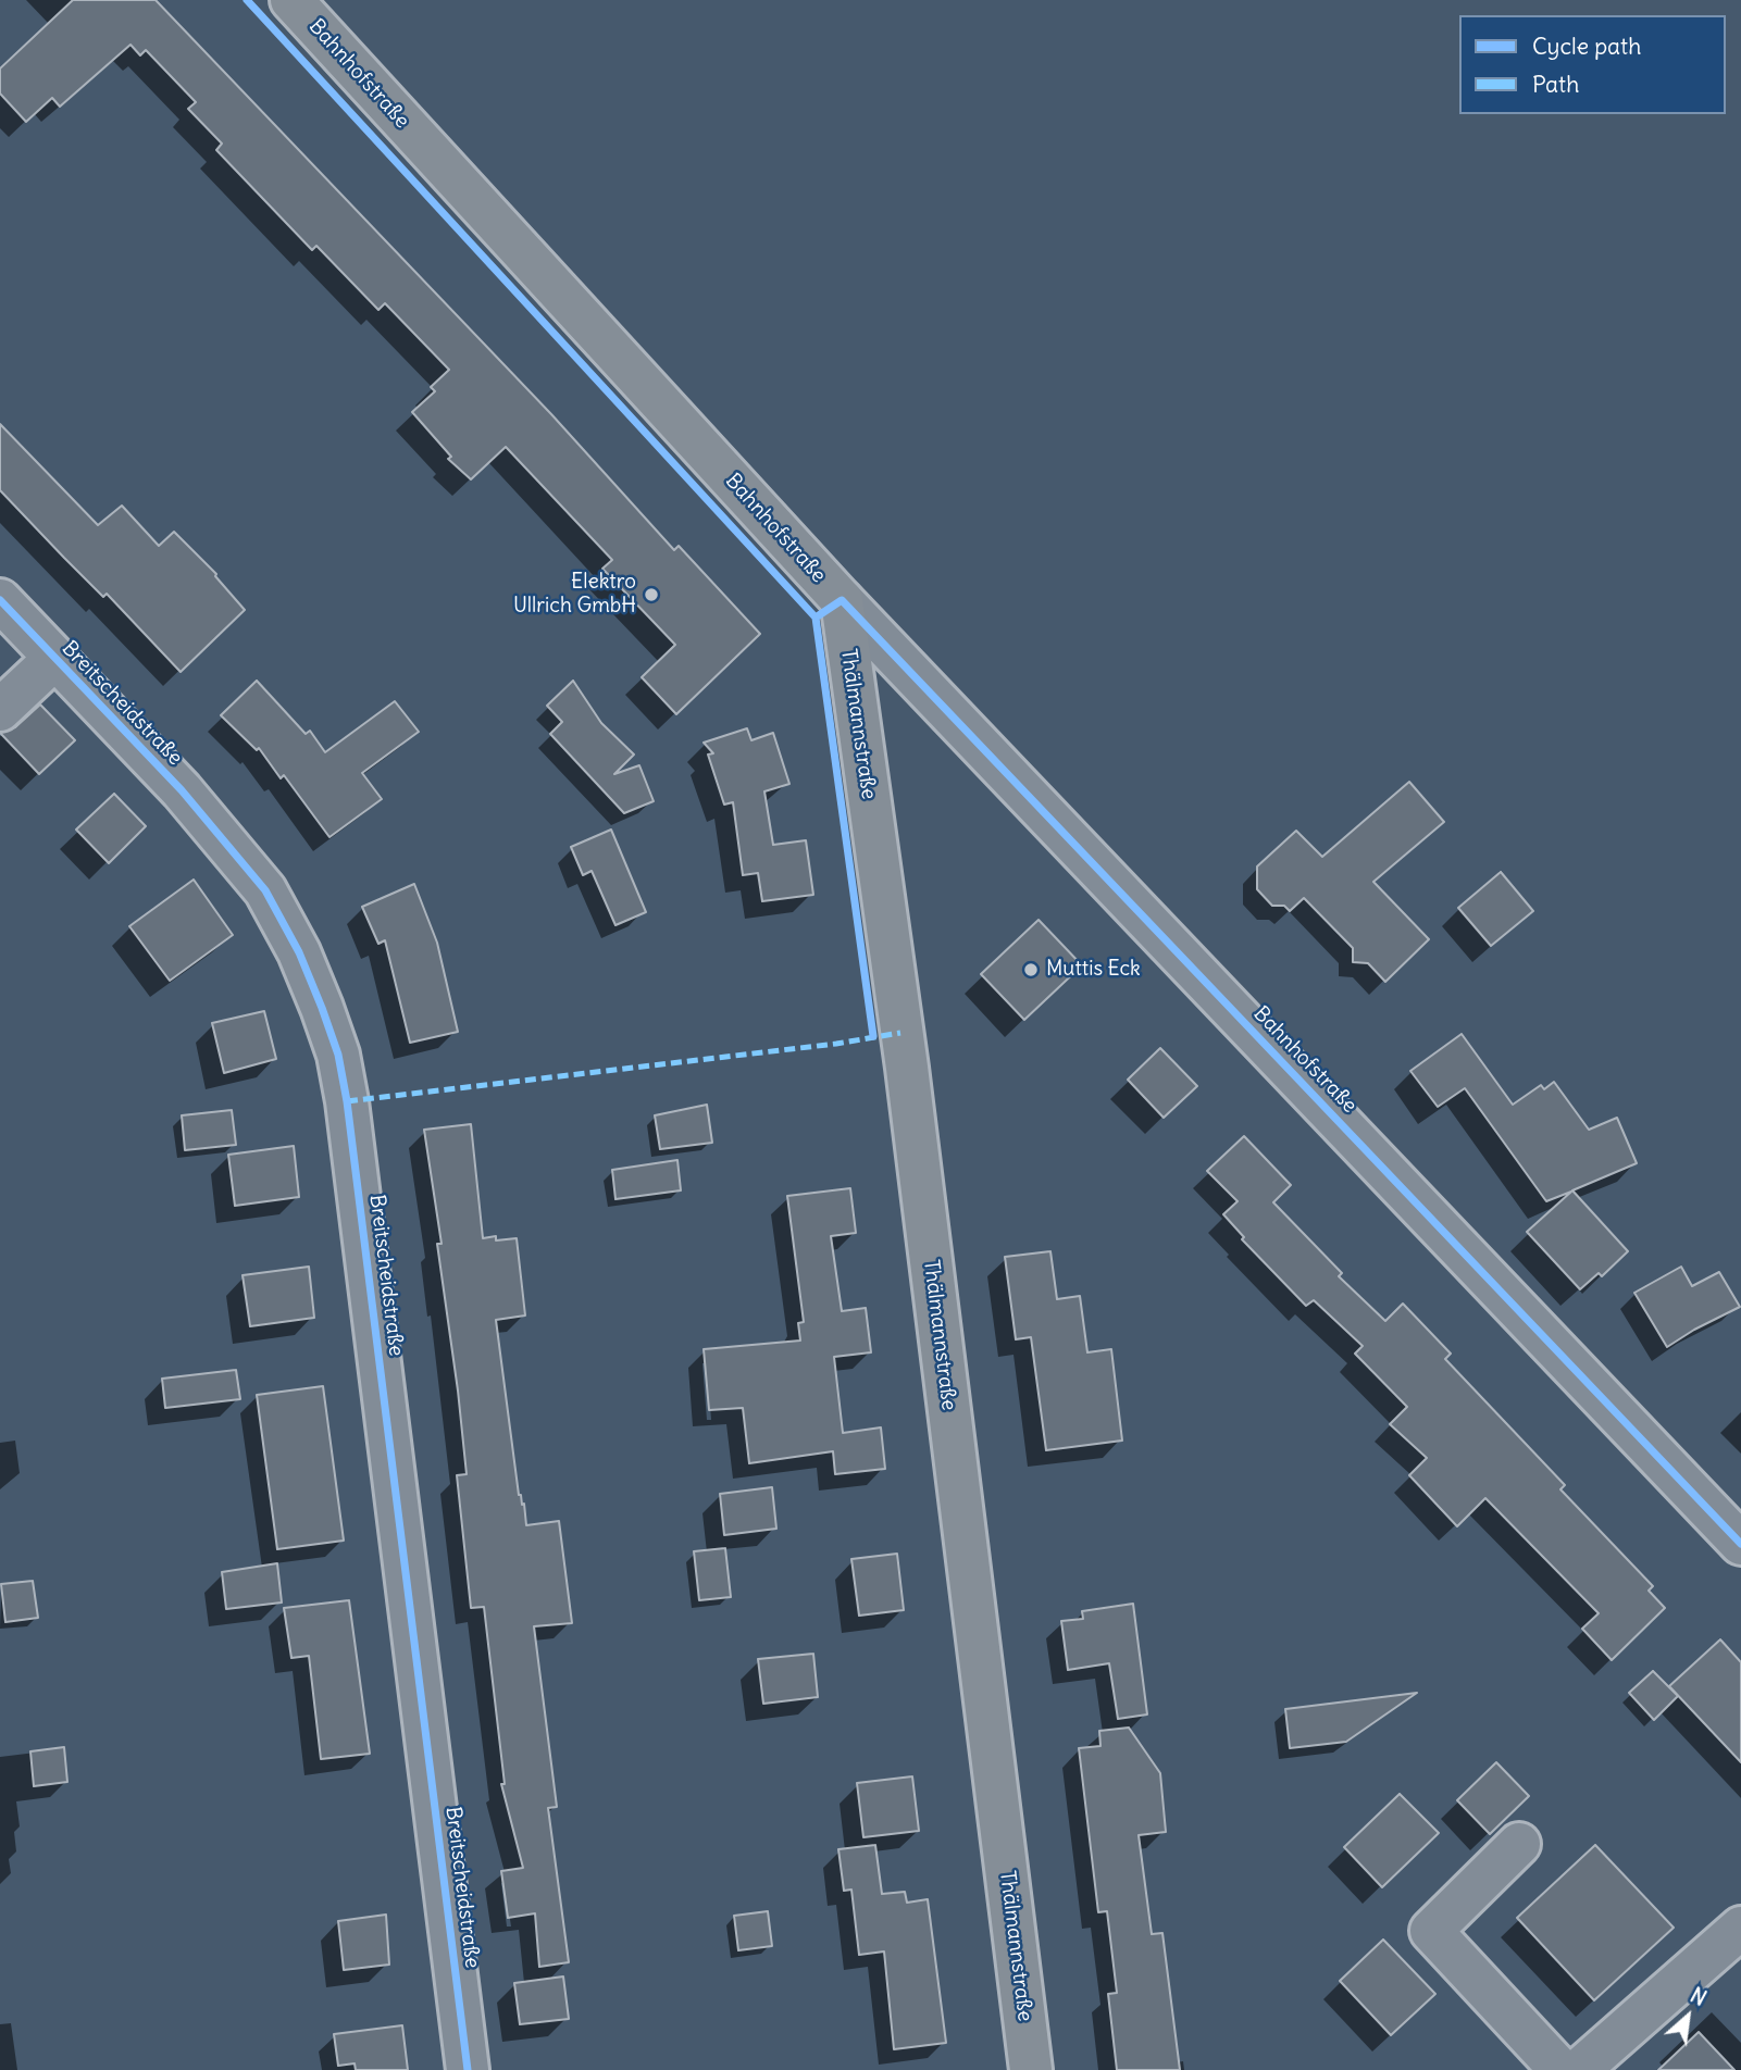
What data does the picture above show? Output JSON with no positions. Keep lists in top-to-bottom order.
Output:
{
  "streets": {
    "main road": ["Bahnhofstraße", "Thälmannstraße"],
    "street": ["Breitscheidstraße"]
  },
  "crossings": [
    ["Bahnhofstraße", "Thälmannstraße"]
  ],
  "places": ["Elektro Ullrich GmbH", "Muttis Eck"],
  "legend": ["Cycle path", "Path"],
  "north": "top right"
}
